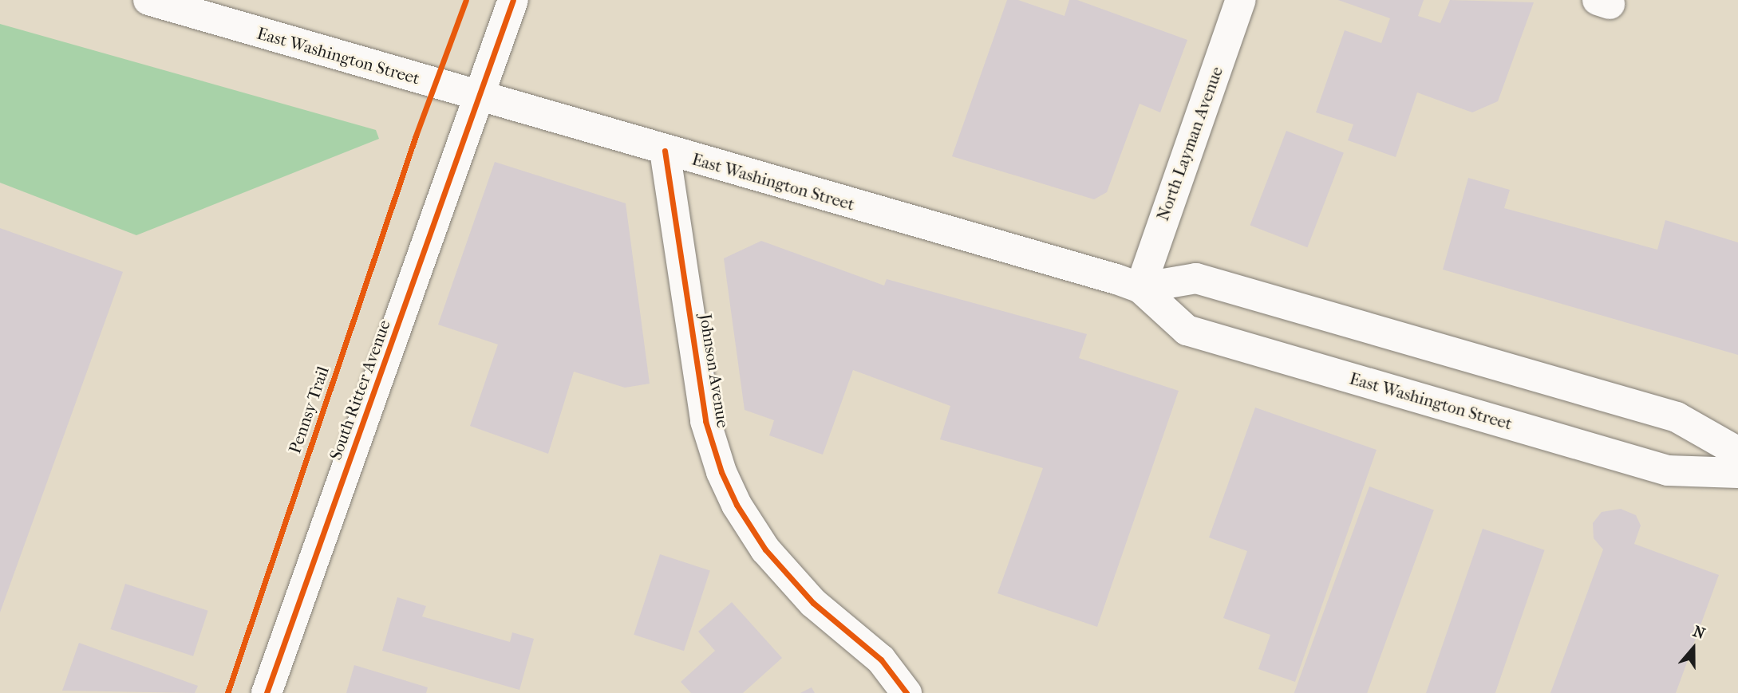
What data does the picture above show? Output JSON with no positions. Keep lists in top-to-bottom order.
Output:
{
  "streets": {
    "main road": [
      "East Washington Street",
      "North Layman Avenue",
      "Johnson Avenue",
      "South Ritter Avenue"
    ],
    "cycle path": ["Pennsy Trail"]
  },
  "crossings": [
    ["East Washington Street", "North Layman Avenue"],
    ["East Washington Street", "Johnson Avenue"],
    ["East Washington Street", "South Ritter Avenue"]
  ],
  "north": "top"
}
